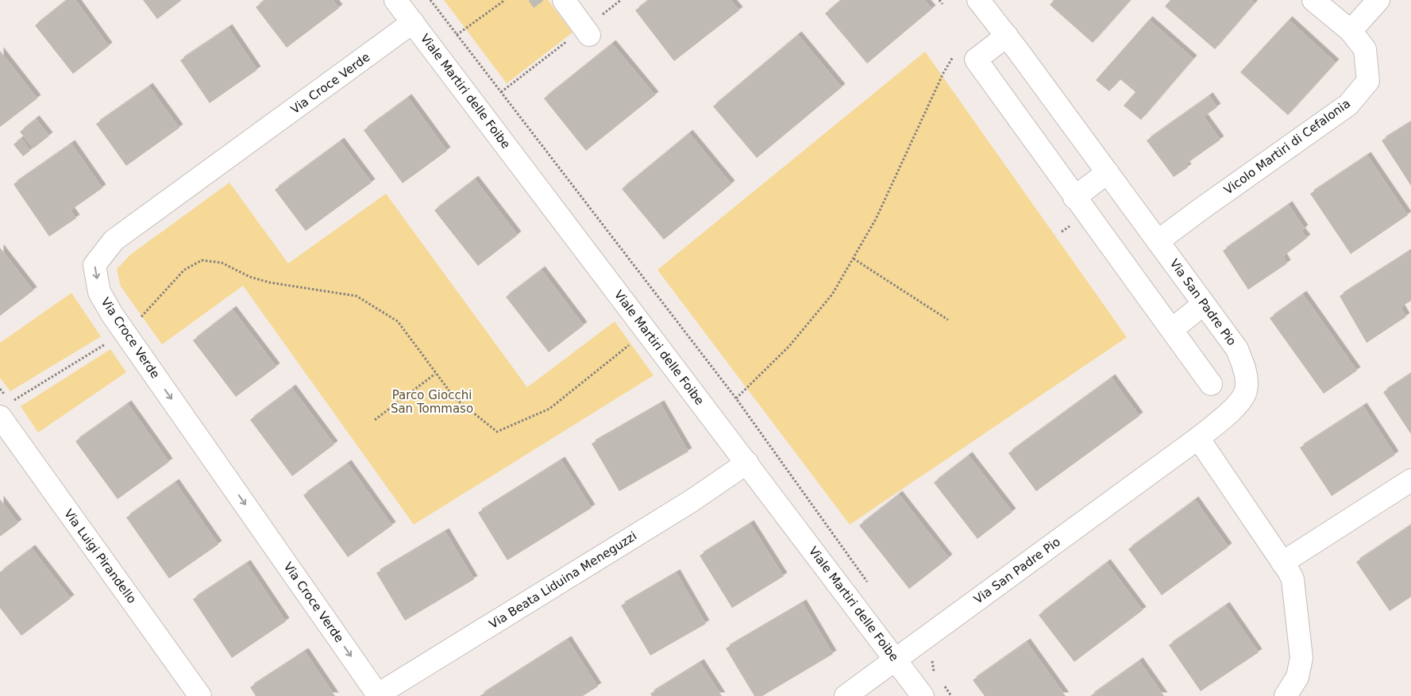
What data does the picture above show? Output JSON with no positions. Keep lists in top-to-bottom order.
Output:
{
  "streets": {
    "street": [
      "Via Croce Verde",
      "Viale Martiri delle Foibe",
      "Vicolo Martiri di Cefalonia",
      "Via San Padre Pio",
      "Via Luigi Pirandello",
      "Via Beata Liduina Meneguzzi"
    ]
  },
  "crossings": [
    ["Via Croce Verde", "Viale Martiri delle Foibe"],
    ["Via Croce Verde", "Via Beata Liduina Meneguzzi"],
    ["Viale Martiri delle Foibe", "Via San Padre Pio"],
    ["Viale Martiri delle Foibe", "Via Beata Liduina Meneguzzi"],
    ["Vicolo Martiri di Cefalonia", "Via San Padre Pio"]
  ],
  "parks": ["Parco Giocchi San Tommaso"]
}
